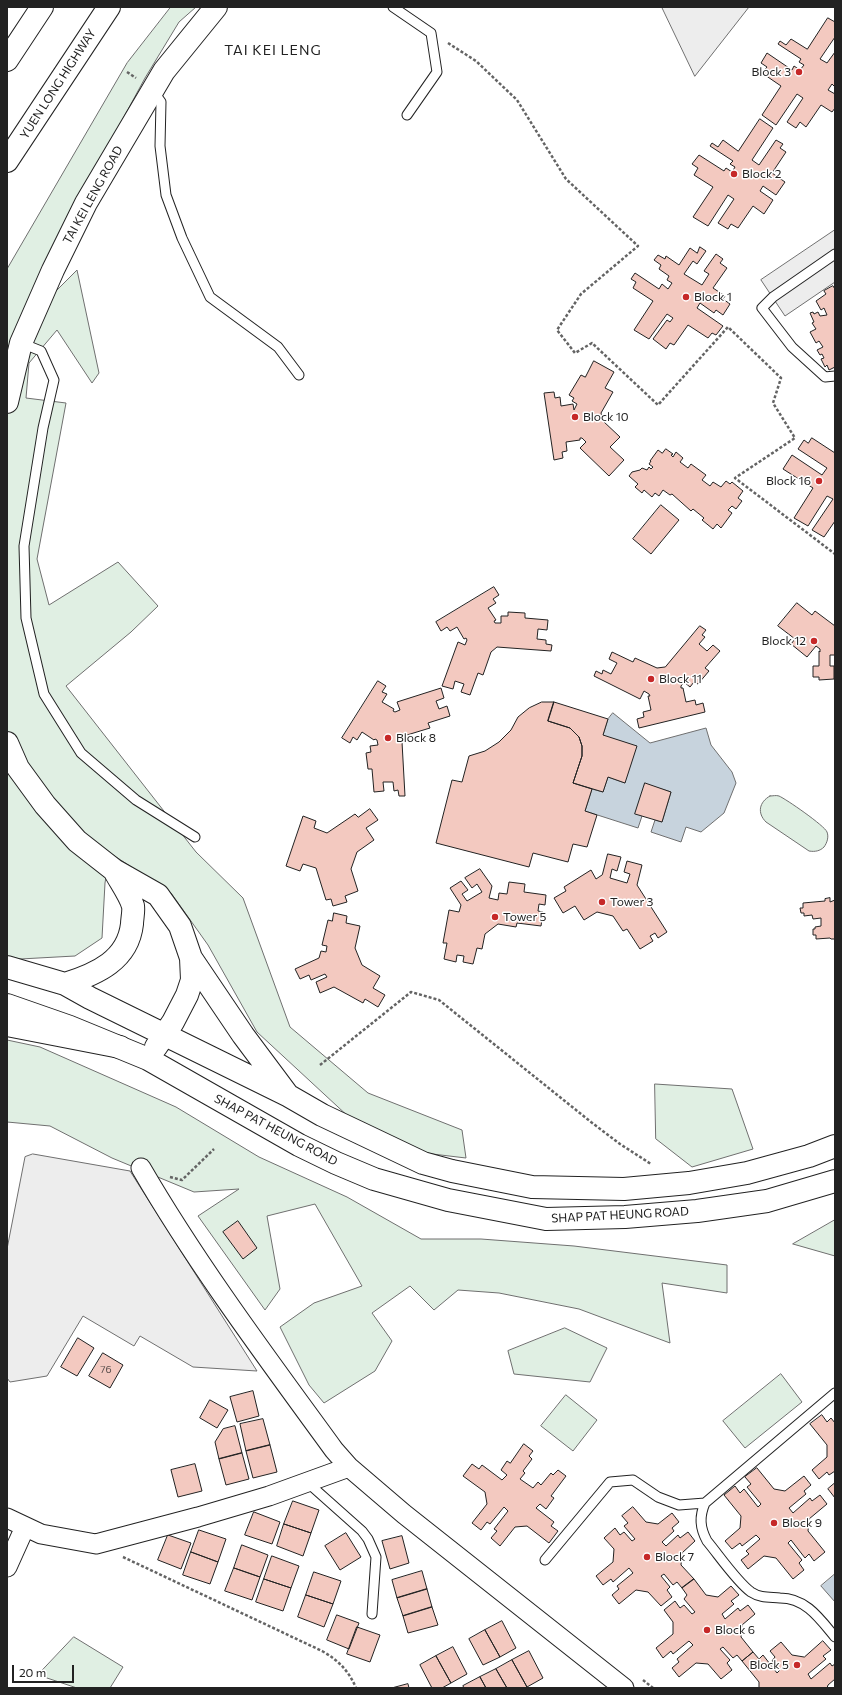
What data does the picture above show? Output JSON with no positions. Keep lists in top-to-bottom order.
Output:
{
  "streets": {
    "main road": ["YUEN LONG HIGHWAY", "TAI KEI LENG ROAD", "SHAP PAT HEUNG ROAD"]
  },
  "districts": ["TAI KEI LENG"],
  "places": [
    "Block 3",
    "Block 2",
    "Block 1",
    "Block 10",
    "Block 16",
    "Block 12",
    "Block 11",
    "Block 8",
    "Tower 3",
    "Tower 5",
    "Block 9",
    "Block 7",
    "Block 6",
    "Block 5"
  ],
  "house_numbers": ["76"],
  "scale_bar": "20 m"
}
